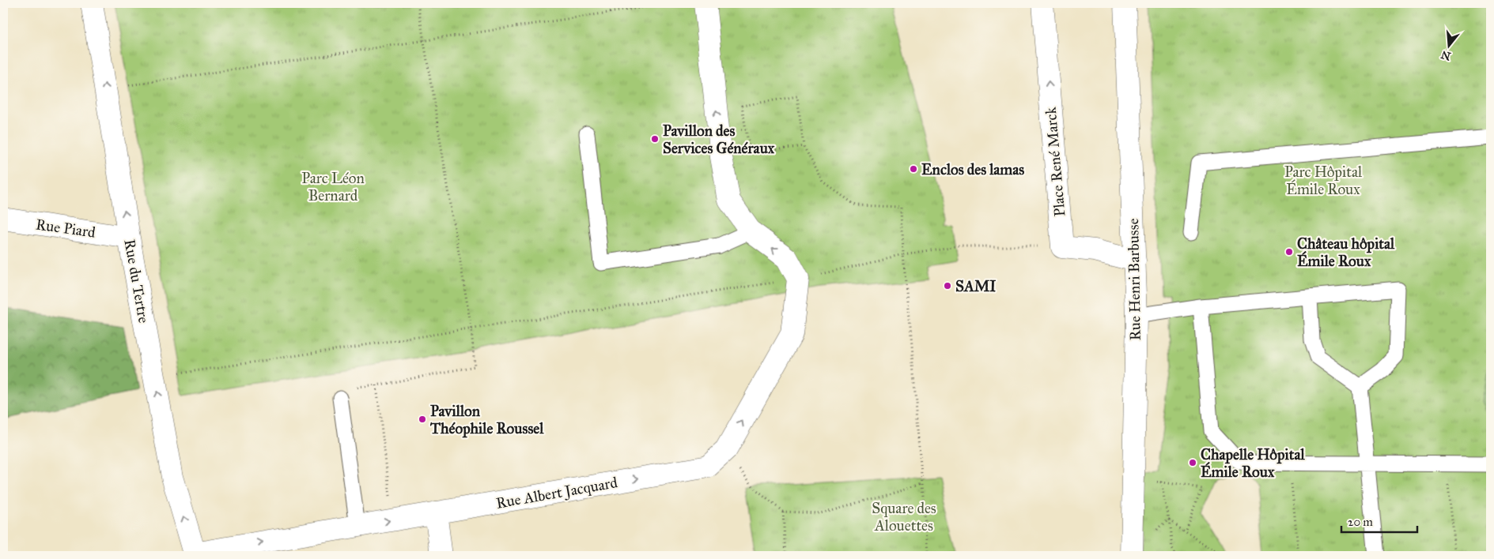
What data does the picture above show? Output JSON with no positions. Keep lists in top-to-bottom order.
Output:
{
  "streets": {
    "street": [
      "Place René Marck",
      "Rue Piard",
      "Rue Henri Barbusse",
      "Rue du Tertre",
      "Rue Albert Jacquard"
    ]
  },
  "crossings": [
    ["Rue Piard", "Rue du Tertre"],
    ["Rue du Tertre", "Rue Albert Jacquard"]
  ],
  "one_way": ["Place René Marck", "Rue du Tertre", "Rue Albert Jacquard"],
  "parks": ["Parc Hôpital Émile Roux", "Parc Léon Bernard", "Square des Alouettes"],
  "places": [
    "Pavillon des Services Généraux",
    "Enclos des lamas",
    "Château hôpital Émile Roux",
    "SAMI",
    "Pavillon Théophile Roussel",
    "Chapelle Hôpital Émile Roux"
  ],
  "scale_bar": "20 m",
  "north": "bottom"
}
